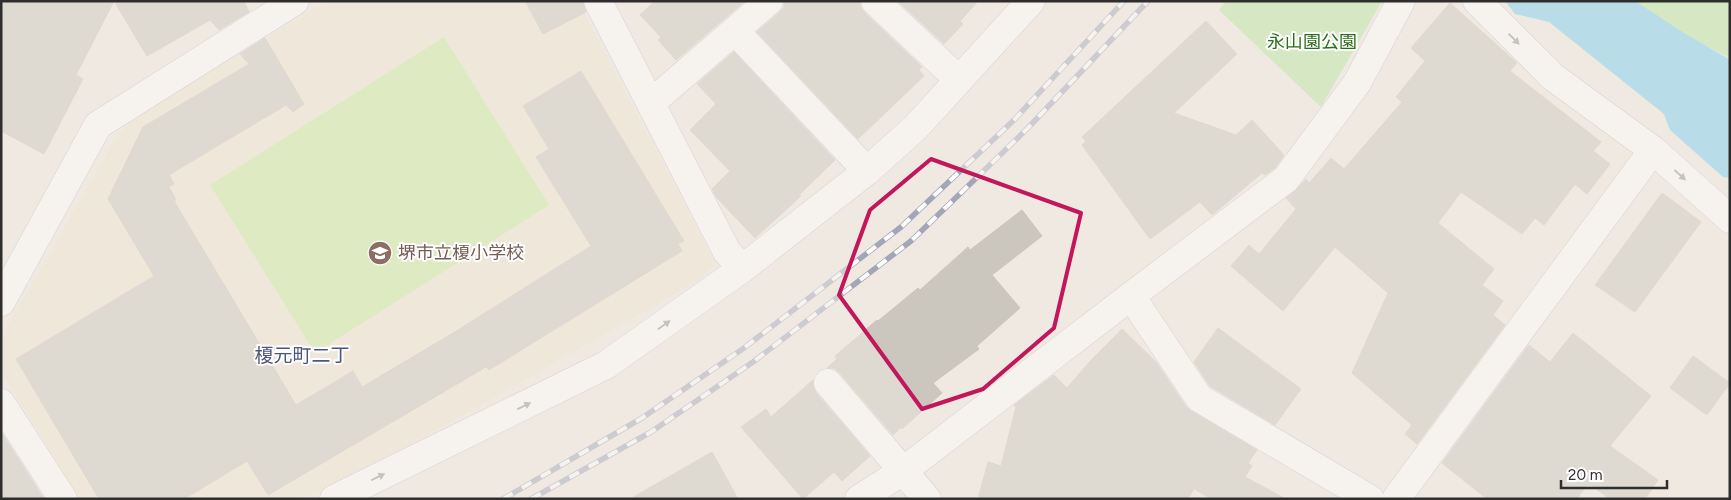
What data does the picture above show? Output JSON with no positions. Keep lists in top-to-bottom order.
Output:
{
  "districts": ["榎元町二丁"],
  "parks": ["永山園公園"],
  "places": {
    "school or university": ["堺市立榎小学校"]
  },
  "scale_bar": "20 m"
}
